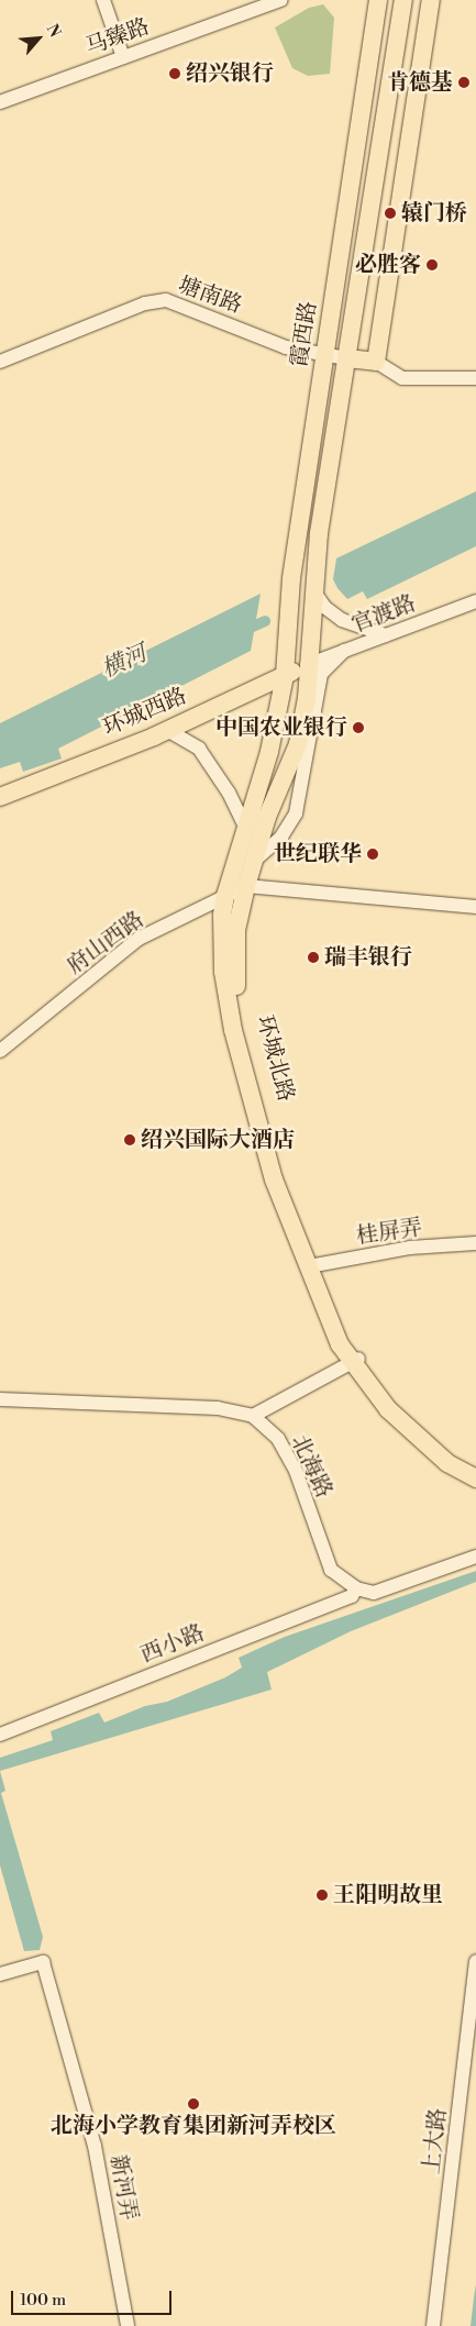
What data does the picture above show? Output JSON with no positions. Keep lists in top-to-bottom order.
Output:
{
  "streets": {
    "main road": ["霞西路", "环城西路", "环城北路"],
    "street": [
      "马臻路",
      "塘南路",
      "官渡路",
      "府山西路",
      "桂屏弄",
      "北海路",
      "西小路",
      "上大路",
      "新河弄"
    ]
  },
  "crossings": [
    ["塘南路", "霞西路"],
    ["霞西路", "官渡路"],
    ["霞西路", "环城西路"],
    ["霞西路", "环城北路"],
    ["官渡路", "环城西路"],
    ["官渡路", "环城北路"],
    ["环城西路", "环城北路"],
    ["府山西路", "环城北路"],
    ["环城北路", "桂屏弄"],
    ["北海路", "西小路"]
  ],
  "water": ["横河"],
  "places": [
    "绍兴银行",
    "肯德基",
    "辕门桥",
    "必胜客",
    "中国农业银行",
    "世纪联华",
    "瑞丰银行",
    "绍兴国际大酒店",
    "王阳明故里",
    "北海小学教育集团新河弄校区"
  ],
  "scale_bar": "100 m",
  "north": "top right"
}
